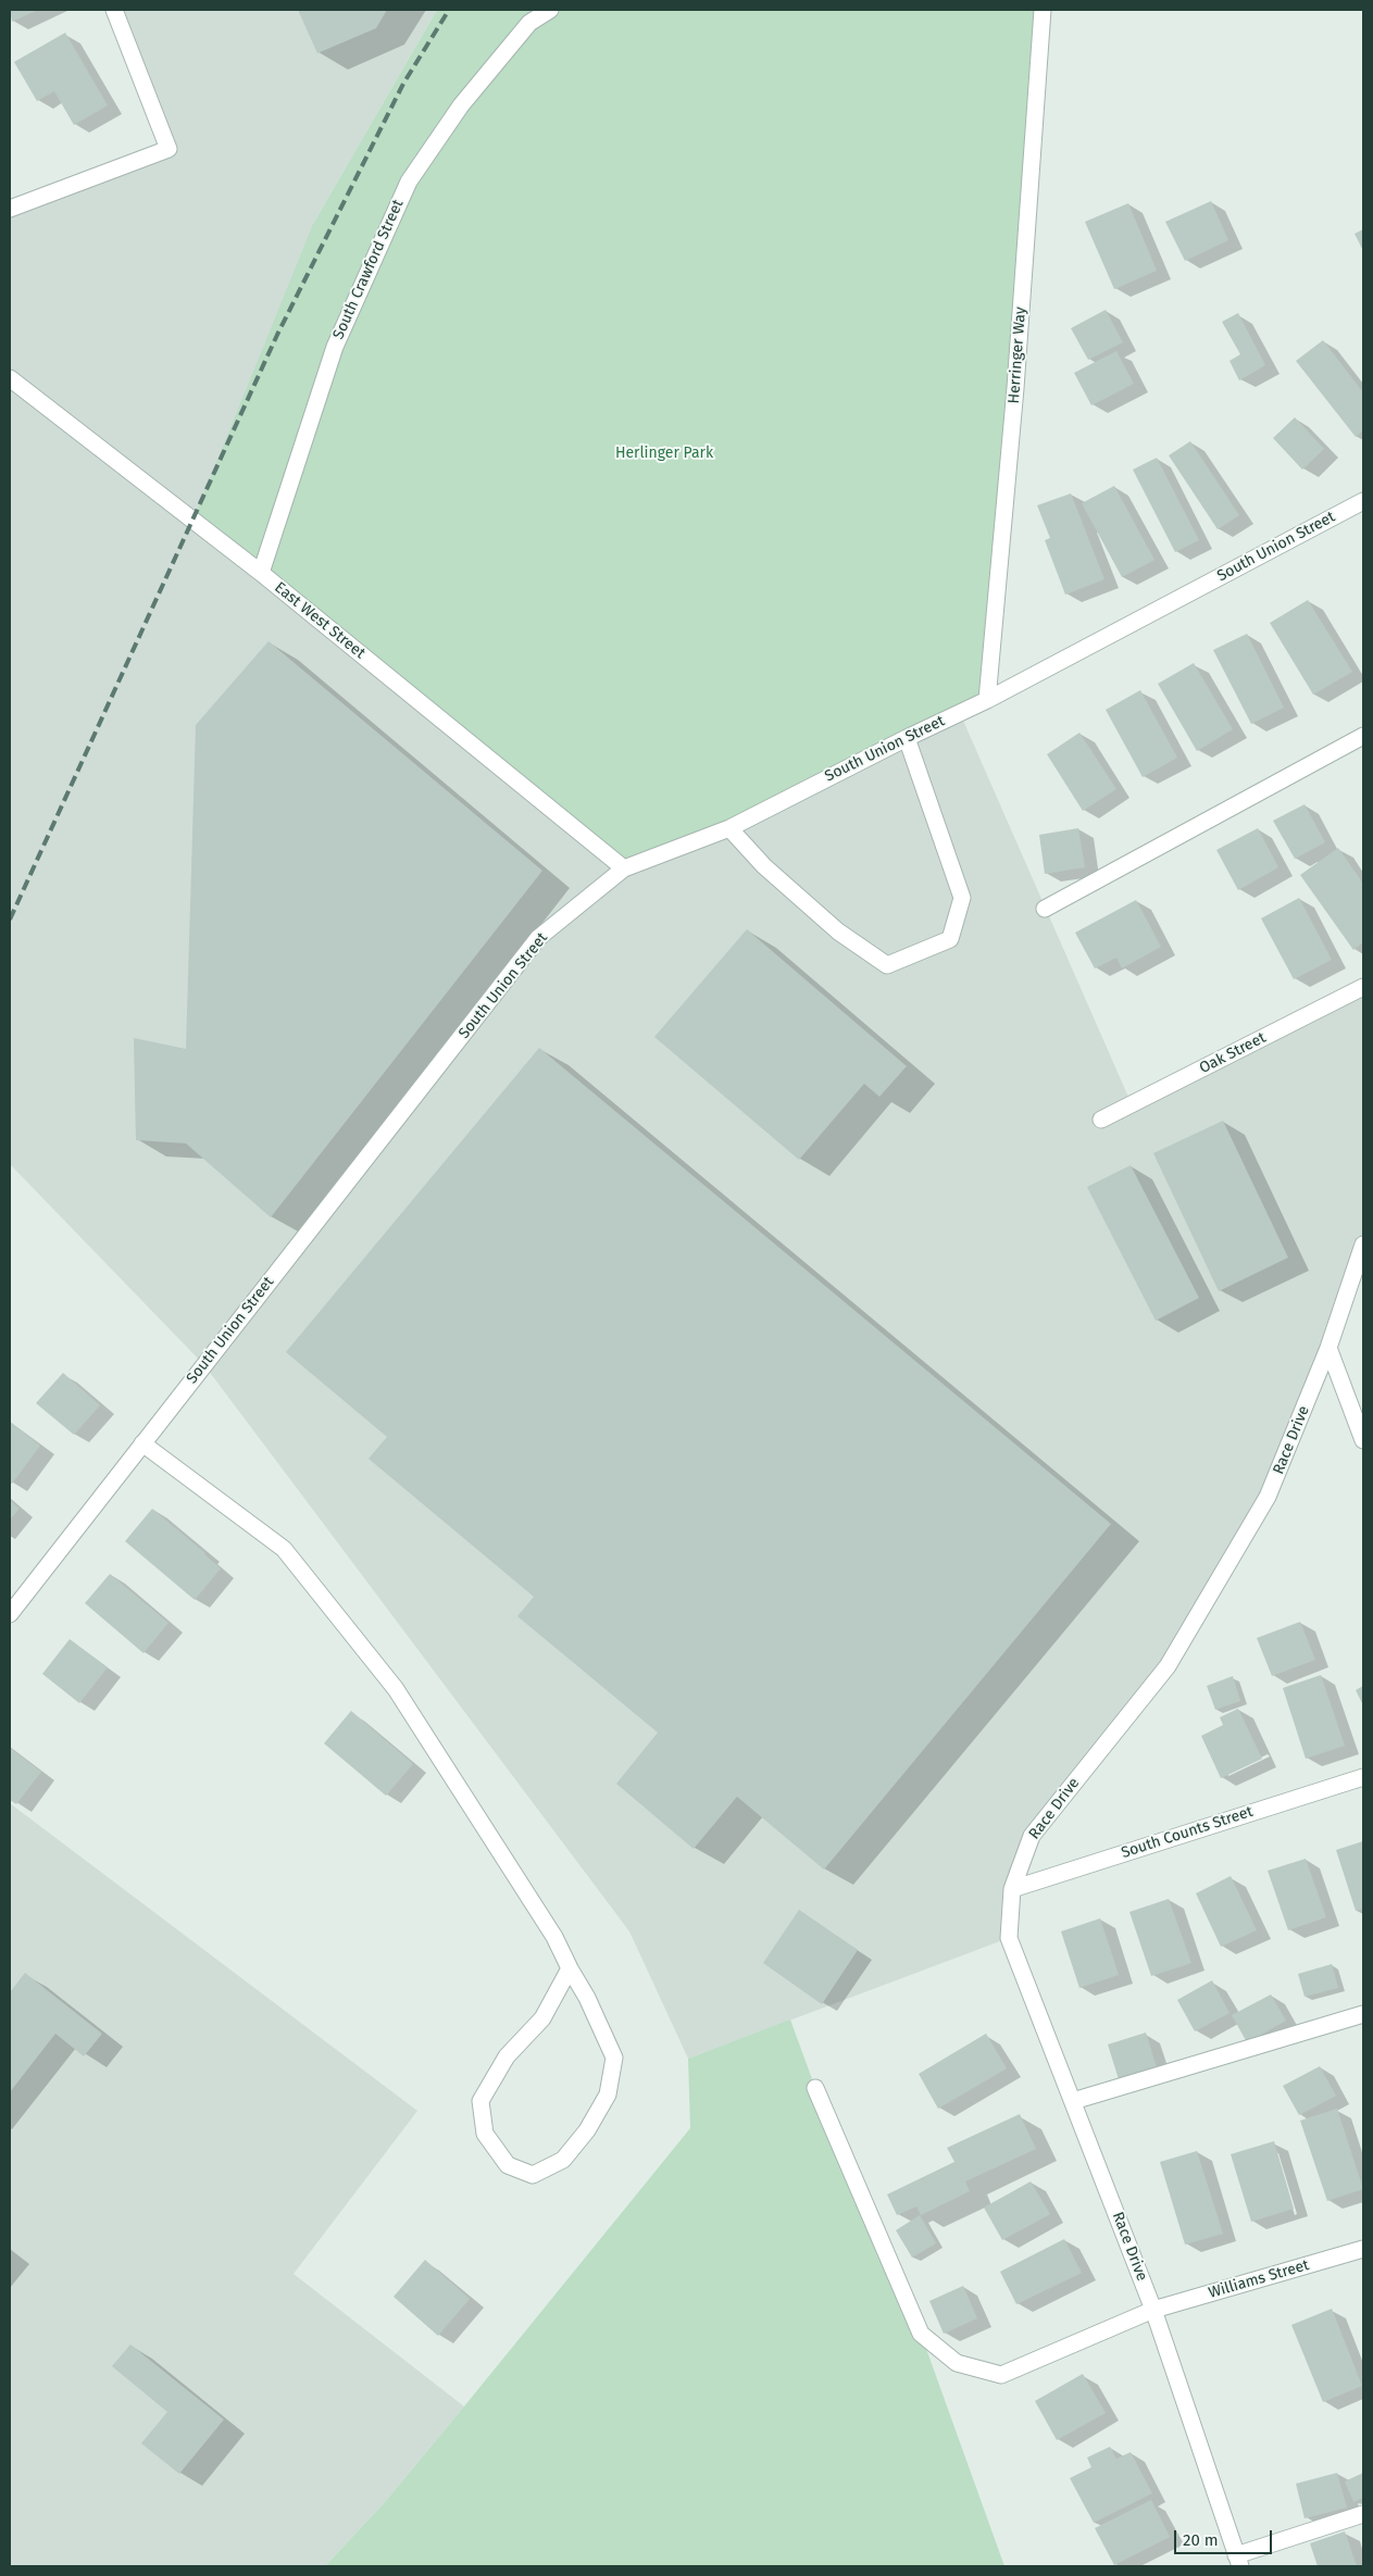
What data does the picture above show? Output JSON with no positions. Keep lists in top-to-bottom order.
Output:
{
  "streets": {
    "street": [
      "South Crawford Street",
      "Herringer Way",
      "South Union Street",
      "East West Street",
      "Oak Street",
      "Race Drive",
      "South Counts Street",
      "Williams Street"
    ]
  },
  "crossings": [
    ["South Crawford Street", "East West Street"],
    ["Herringer Way", "South Union Street"],
    ["South Union Street", "East West Street"],
    ["Race Drive", "South Counts Street"],
    ["Race Drive", "Williams Street"]
  ],
  "parks": ["Herlinger Park"],
  "scale_bar": "20 m"
}
